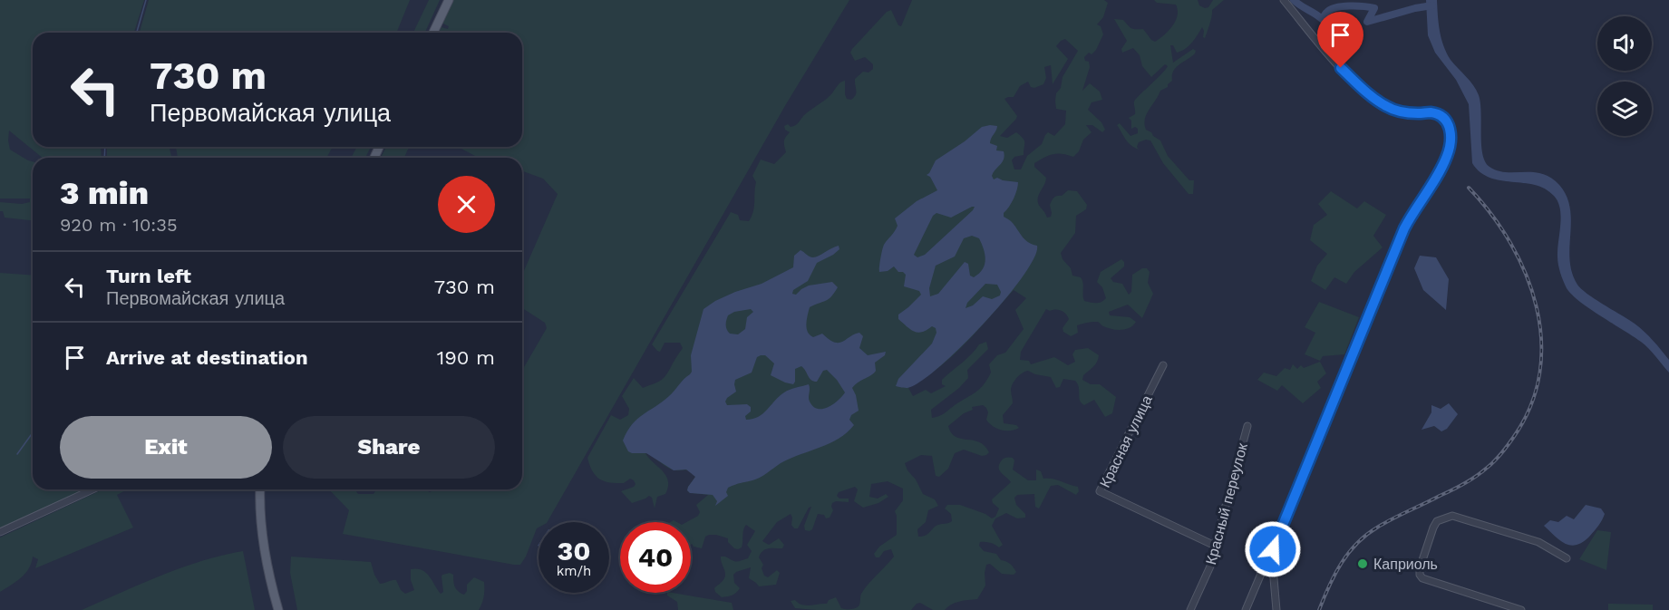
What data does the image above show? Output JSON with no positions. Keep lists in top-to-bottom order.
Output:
{
  "streets": {
    "street": ["Красная улица", "Красный переулок"]
  },
  "crossings": [
    ["Красная улица", "Красный переулок"]
  ],
  "places": ["Каприоль"],
  "page": {
    "turn": ["730 m", "Первомайская улица"],
    "heading": ["3 min", "920 m · 10:35"],
    "list": [
      {
        "name": "Turn left",
        "note": "Первомайская улица",
        "value": "730 m"
      },
      {
        "name": "Arrive at destination",
        "value": "190 m"
      }
    ],
    "buttons": ["Exit", "Share"],
    "speed": "30 km/h",
    "limit": "40"
  }
}
